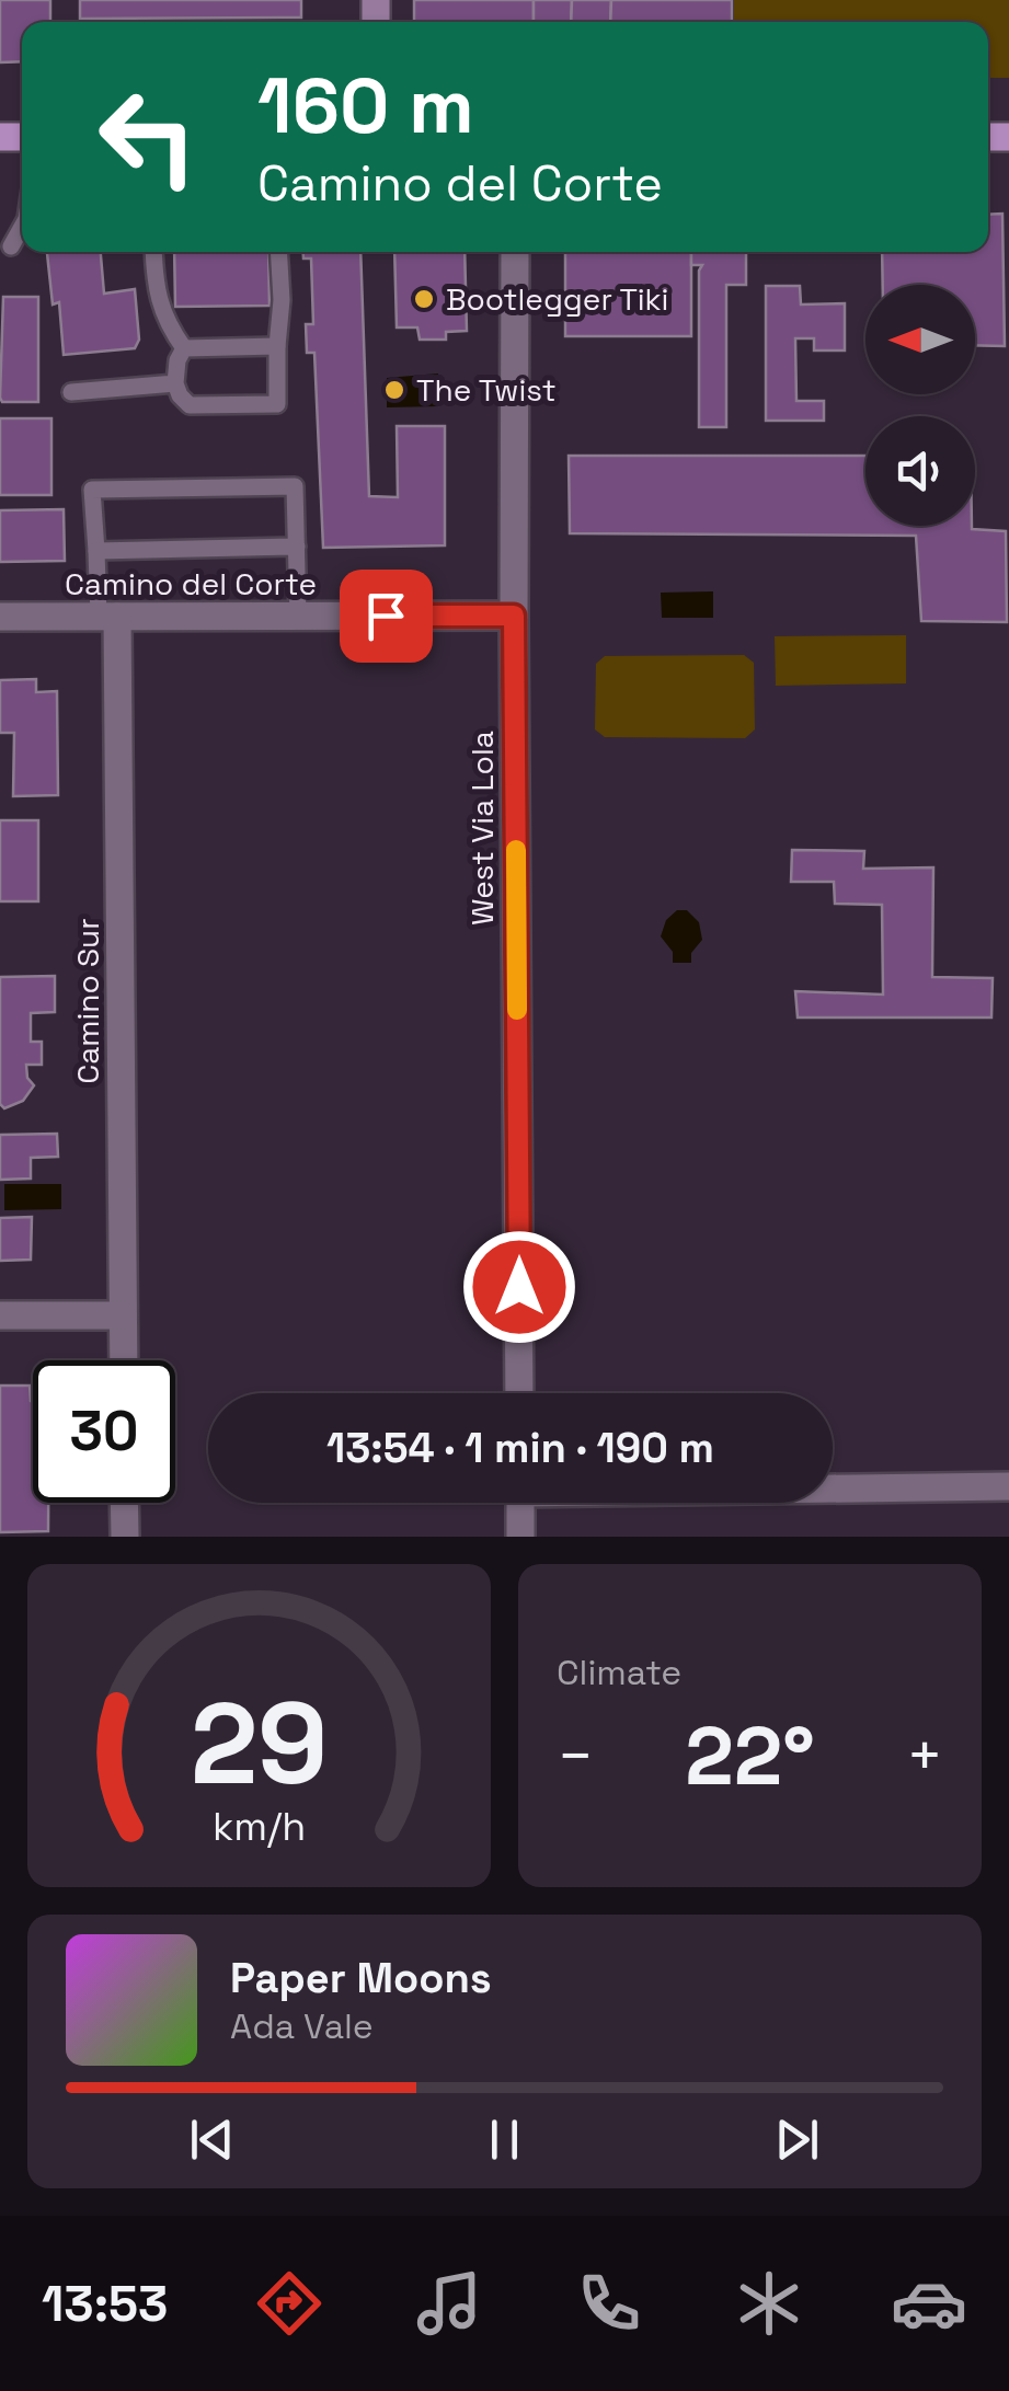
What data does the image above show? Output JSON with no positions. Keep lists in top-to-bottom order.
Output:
{
  "streets": {
    "street": ["Camino del Corte", "West Via Lola", "Camino Sur"]
  },
  "crossings": [
    ["Camino del Corte", "West Via Lola"],
    ["Camino del Corte", "Camino Sur"]
  ],
  "places": ["Bootlegger Tiki", "The Twist"],
  "north": "left",
  "page": {
    "turn": ["160 m", "Camino del Corte"],
    "limit": "30",
    "trip": "13:54 · 1 min · 190 m",
    "tile": "Climate",
    "heat": ["−", "22°", "+"],
    "song": ["Paper Moons", "Ada Vale"],
    "tabs": "13:53",
    "gauge": ["29", "km/h"]
  }
}
